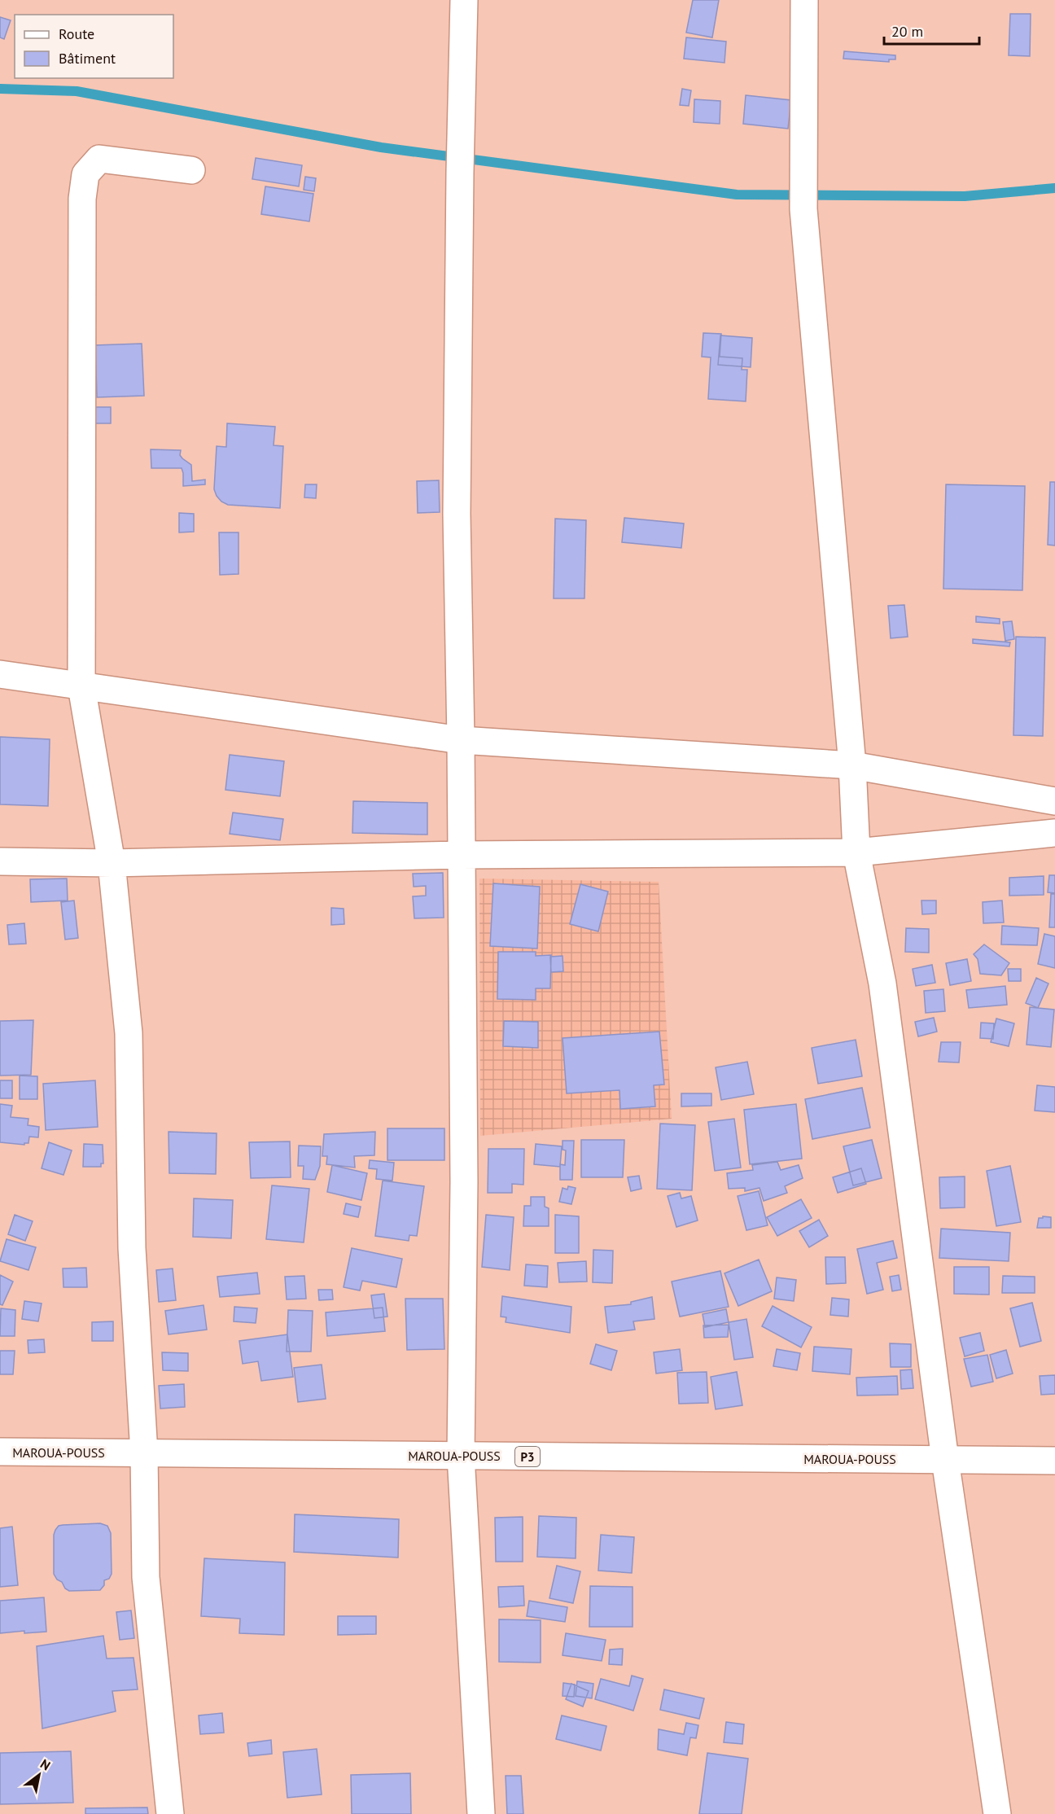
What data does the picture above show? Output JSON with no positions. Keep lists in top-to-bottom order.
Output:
{
  "streets": {
    "street": ["MAROUA-POUSS", "P3"]
  },
  "legend": ["Route", "Bâtiment"],
  "scale_bar": "20 m",
  "north": "top right"
}
